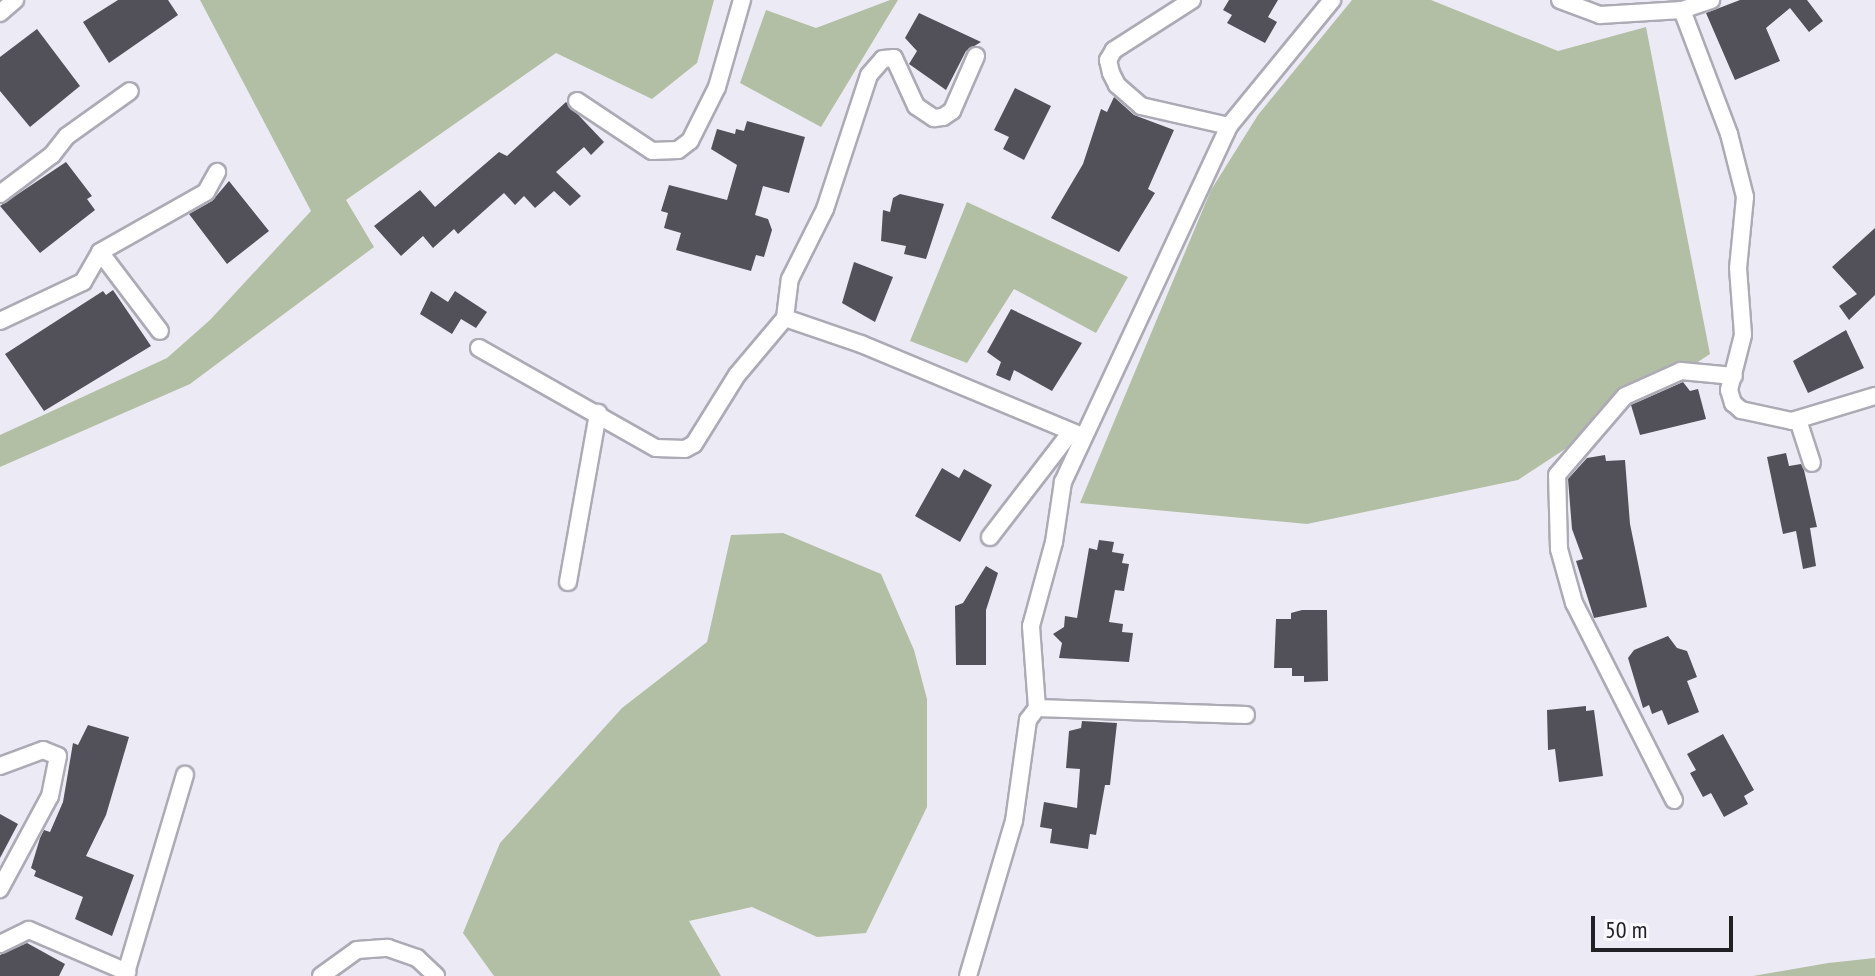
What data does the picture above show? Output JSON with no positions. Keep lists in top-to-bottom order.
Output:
{
  "scale_bar": "50 m"
}
